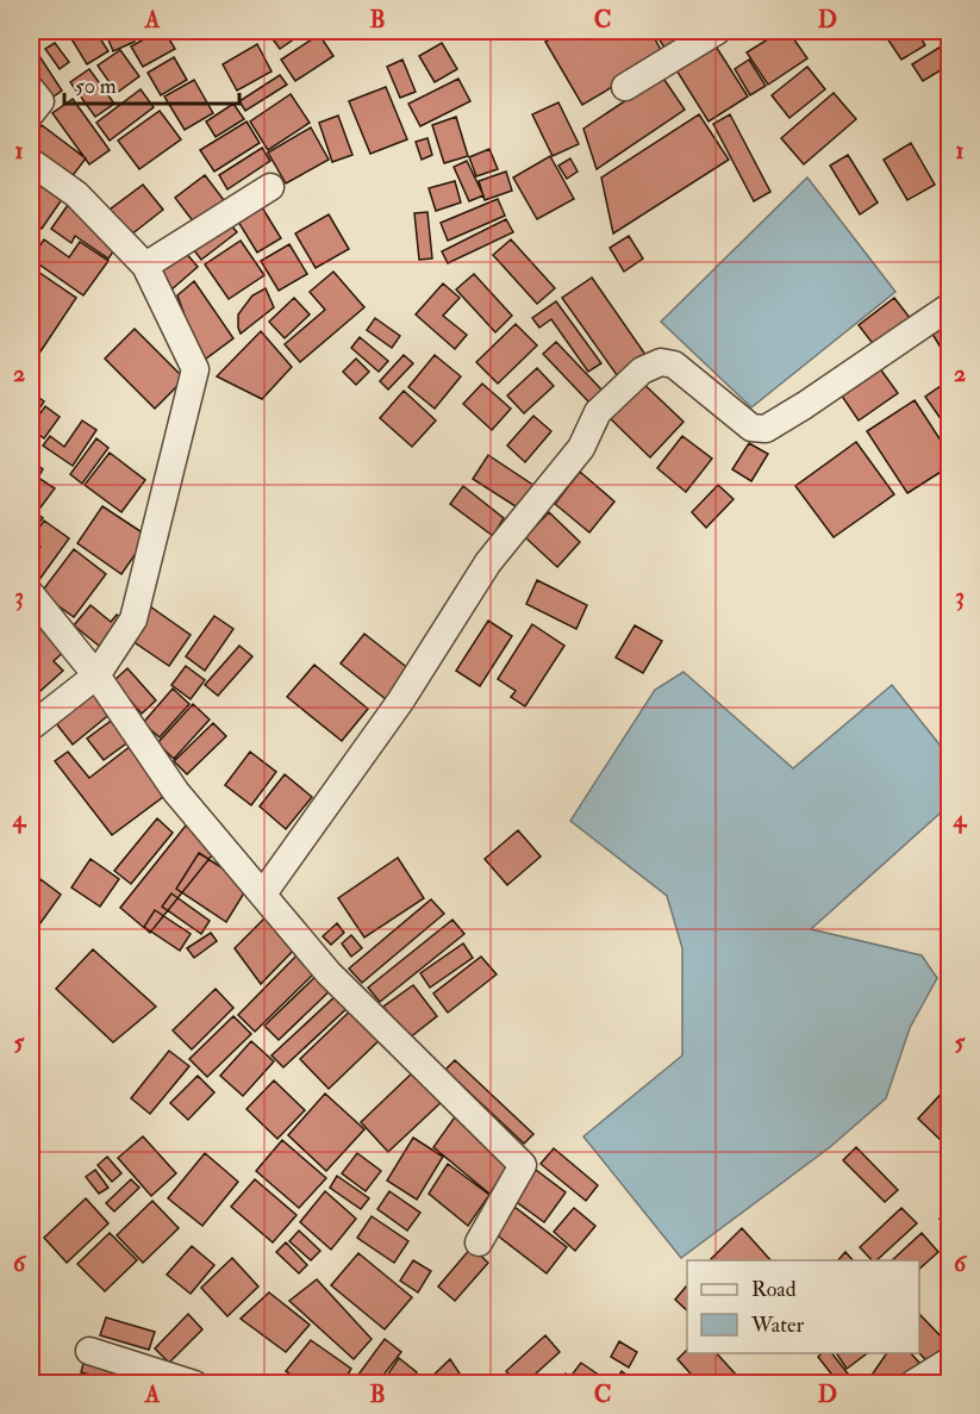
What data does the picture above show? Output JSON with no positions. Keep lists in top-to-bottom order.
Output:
{
  "legend": ["Road", "Water"],
  "scale_bar": "50 m",
  "grid": {
    "columns": [
      "A",
      "B",
      "C",
      "D"
    ],
    "rows": [
      "1",
      "2",
      "3",
      "4",
      "5",
      "6"
    ]
  }
}
